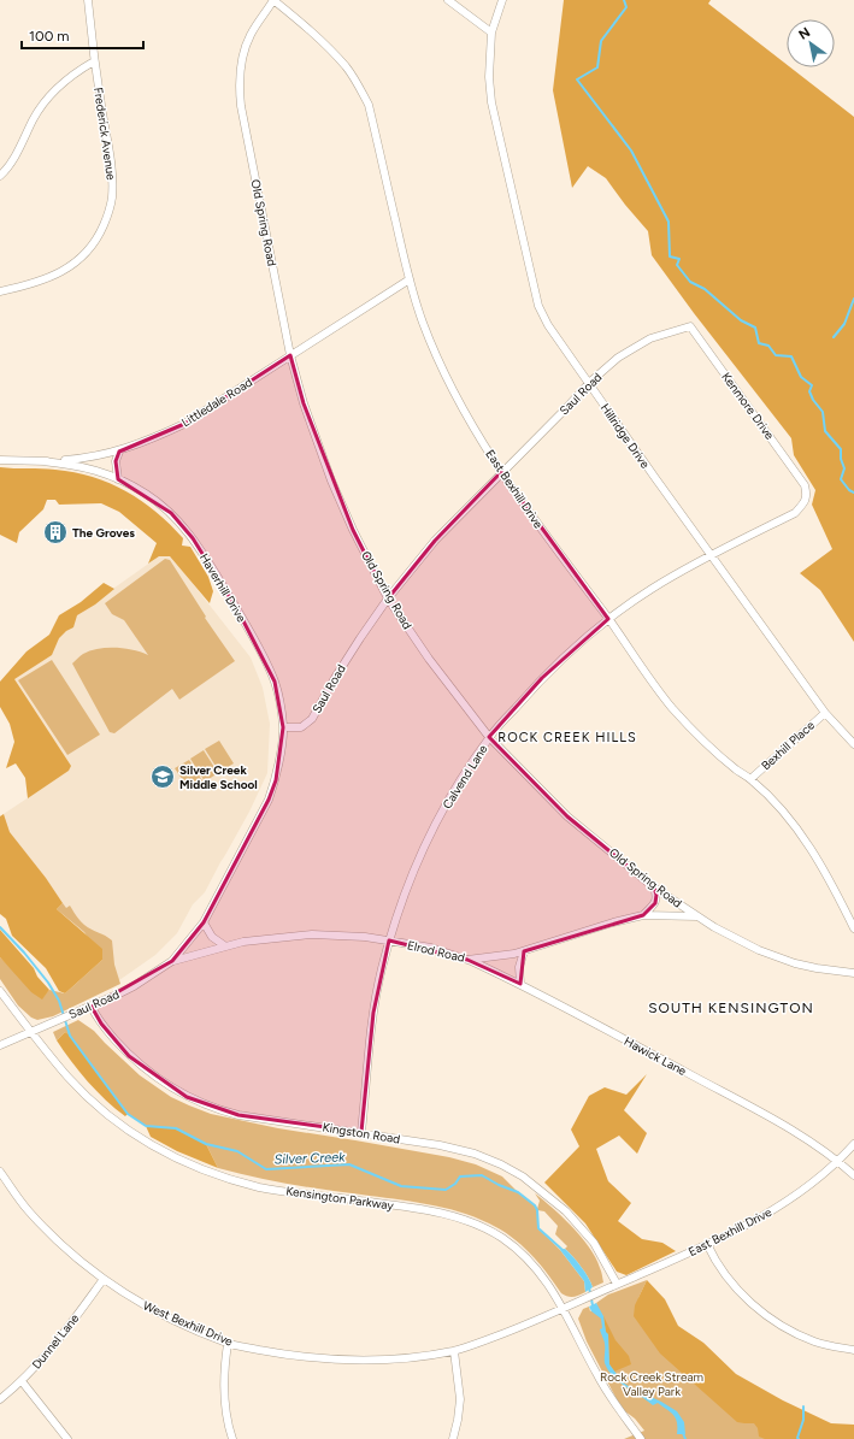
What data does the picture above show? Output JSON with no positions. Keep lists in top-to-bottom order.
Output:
{
  "streets": {
    "street": [
      "Frederick Avenue",
      "Old Spring Road",
      "Saul Road",
      "Littledale Road",
      "Kenmore Drive",
      "Hillridge Drive",
      "East Bexhill Drive",
      "Haverhill Drive",
      "Bexhill Place",
      "Calvend Lane",
      "Elrod Road",
      "Hawick Lane",
      "Kingston Road",
      "Kensington Parkway",
      "West Bexhill Drive",
      "Dunnel Lane"
    ]
  },
  "crossings": [
    ["Old Spring Road", "Saul Road"],
    ["Old Spring Road", "Littledale Road"],
    ["Old Spring Road", "East Bexhill Drive"],
    ["Old Spring Road", "Calvend Lane"],
    ["Old Spring Road", "Elrod Road"],
    ["Saul Road", "Kenmore Drive"],
    ["Saul Road", "Hillridge Drive"],
    ["Saul Road", "East Bexhill Drive"],
    ["Saul Road", "Haverhill Drive"],
    ["Saul Road", "Elrod Road"],
    ["Saul Road", "Kingston Road"],
    ["Saul Road", "Kensington Parkway"],
    ["Littledale Road", "East Bexhill Drive"],
    ["Littledale Road", "Haverhill Drive"],
    ["Kenmore Drive", "Calvend Lane"],
    ["Hillridge Drive", "Bexhill Place"],
    ["Hillridge Drive", "Calvend Lane"],
    ["East Bexhill Drive", "Bexhill Place"],
    ["East Bexhill Drive", "Calvend Lane"],
    ["East Bexhill Drive", "Hawick Lane"],
    ["East Bexhill Drive", "Kingston Road"],
    ["East Bexhill Drive", "West Bexhill Drive"],
    ["Calvend Lane", "Elrod Road"],
    ["Calvend Lane", "Kingston Road"],
    ["Elrod Road", "Hawick Lane"],
    ["Kingston Road", "West Bexhill Drive"],
    ["Kensington Parkway", "West Bexhill Drive"],
    ["West Bexhill Drive", "Dunnel Lane"]
  ],
  "districts": ["ROCK CREEK HILLS", "SOUTH KENSINGTON"],
  "water": ["Silver Creek"],
  "parks": ["Rock Creek Stream Valley Park"],
  "places": {
    "building": ["The Groves"],
    "school or university": ["Silver Creek Middle School"]
  },
  "scale_bar": "100 m",
  "north": "top left"
}
